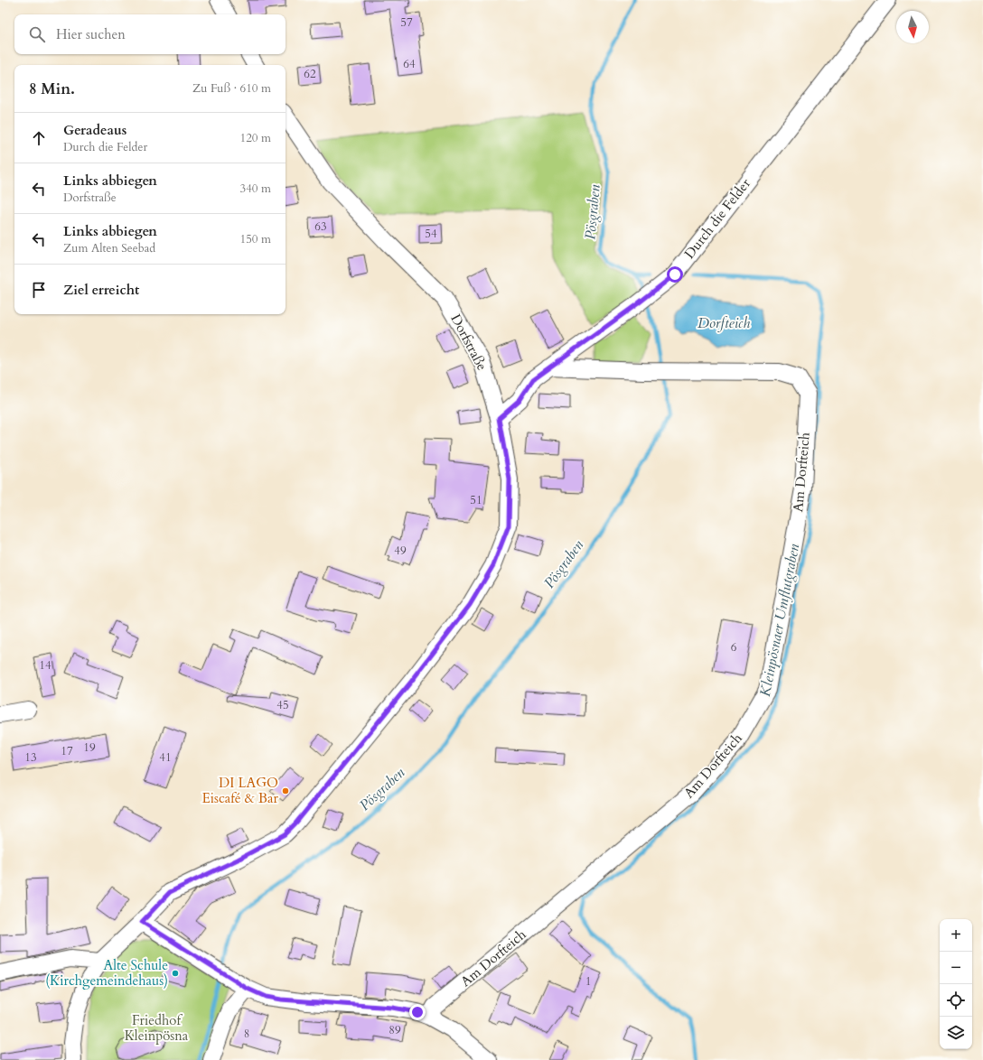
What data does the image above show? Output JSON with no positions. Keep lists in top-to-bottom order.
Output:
{
  "streets": {
    "street": ["Durch die Felder", "Dorfstraße", "Am Dorfteich"]
  },
  "crossings": [
    ["Durch die Felder", "Dorfstraße"],
    ["Durch die Felder", "Am Dorfteich"]
  ],
  "water": ["Pösgraben", "Dorfteich", "Kleinpösnaer Umflutgraben"],
  "parks": ["Friedhof Kleinpösna"],
  "places": ["DI LAGO Eiscafé & Bar", "Alte Schule (Kirchgemeindehaus)"],
  "house_numbers": [
    "57",
    "64",
    "62",
    "63",
    "54",
    "51",
    "49",
    "6",
    "14",
    "45",
    "19",
    "17",
    "13",
    "41",
    "1",
    "89",
    "8"
  ],
  "north": "bottom",
  "page": {
    "search": "Hier suchen",
    "heading": ["8 Min.", "Zu Fuß · 610 m"],
    "list": [
      ["Geradeaus", "Durch die Felder", "120 m"],
      ["Links abbiegen", "Dorfstraße", "340 m"],
      ["Links abbiegen", "Zum Alten Seebad", "150 m"],
      "Ziel erreicht"
    ],
    "map_buttons": ["+", "−"]
  }
}
